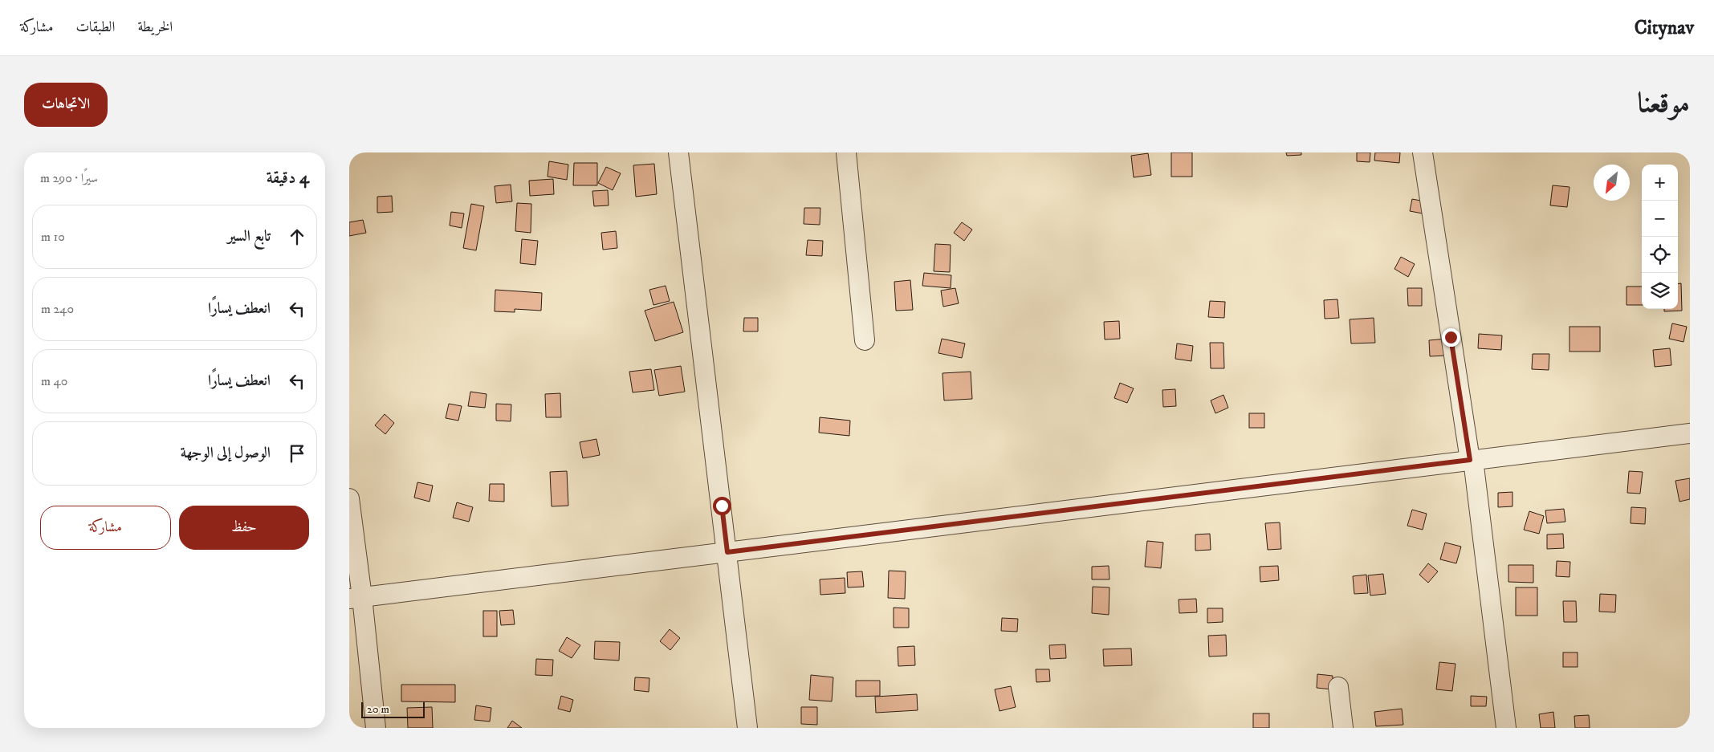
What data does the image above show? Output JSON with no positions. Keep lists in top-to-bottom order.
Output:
{
  "scale_bar": "20 m",
  "north": "bottom left",
  "page": {
    "header": "Citynav",
    "nav": ["الخريطة", "الطبقات", "مشاركة"],
    "title": "موقعنا",
    "buttons": [
      "الاتجاهات",
      ["حفظ", "مشاركة"]
    ],
    "heading": ["4 دقيقة", "سيرًا · 290 m"],
    "map_buttons": ["+", "−"],
    "list": [
      ["تابع السير", "10 m"],
      ["انعطف يسارًا", "240 m"],
      ["انعطف يسارًا", "40 m"],
      "الوصول إلى الوجهة"
    ],
    "scale": "20 m"
  }
}
